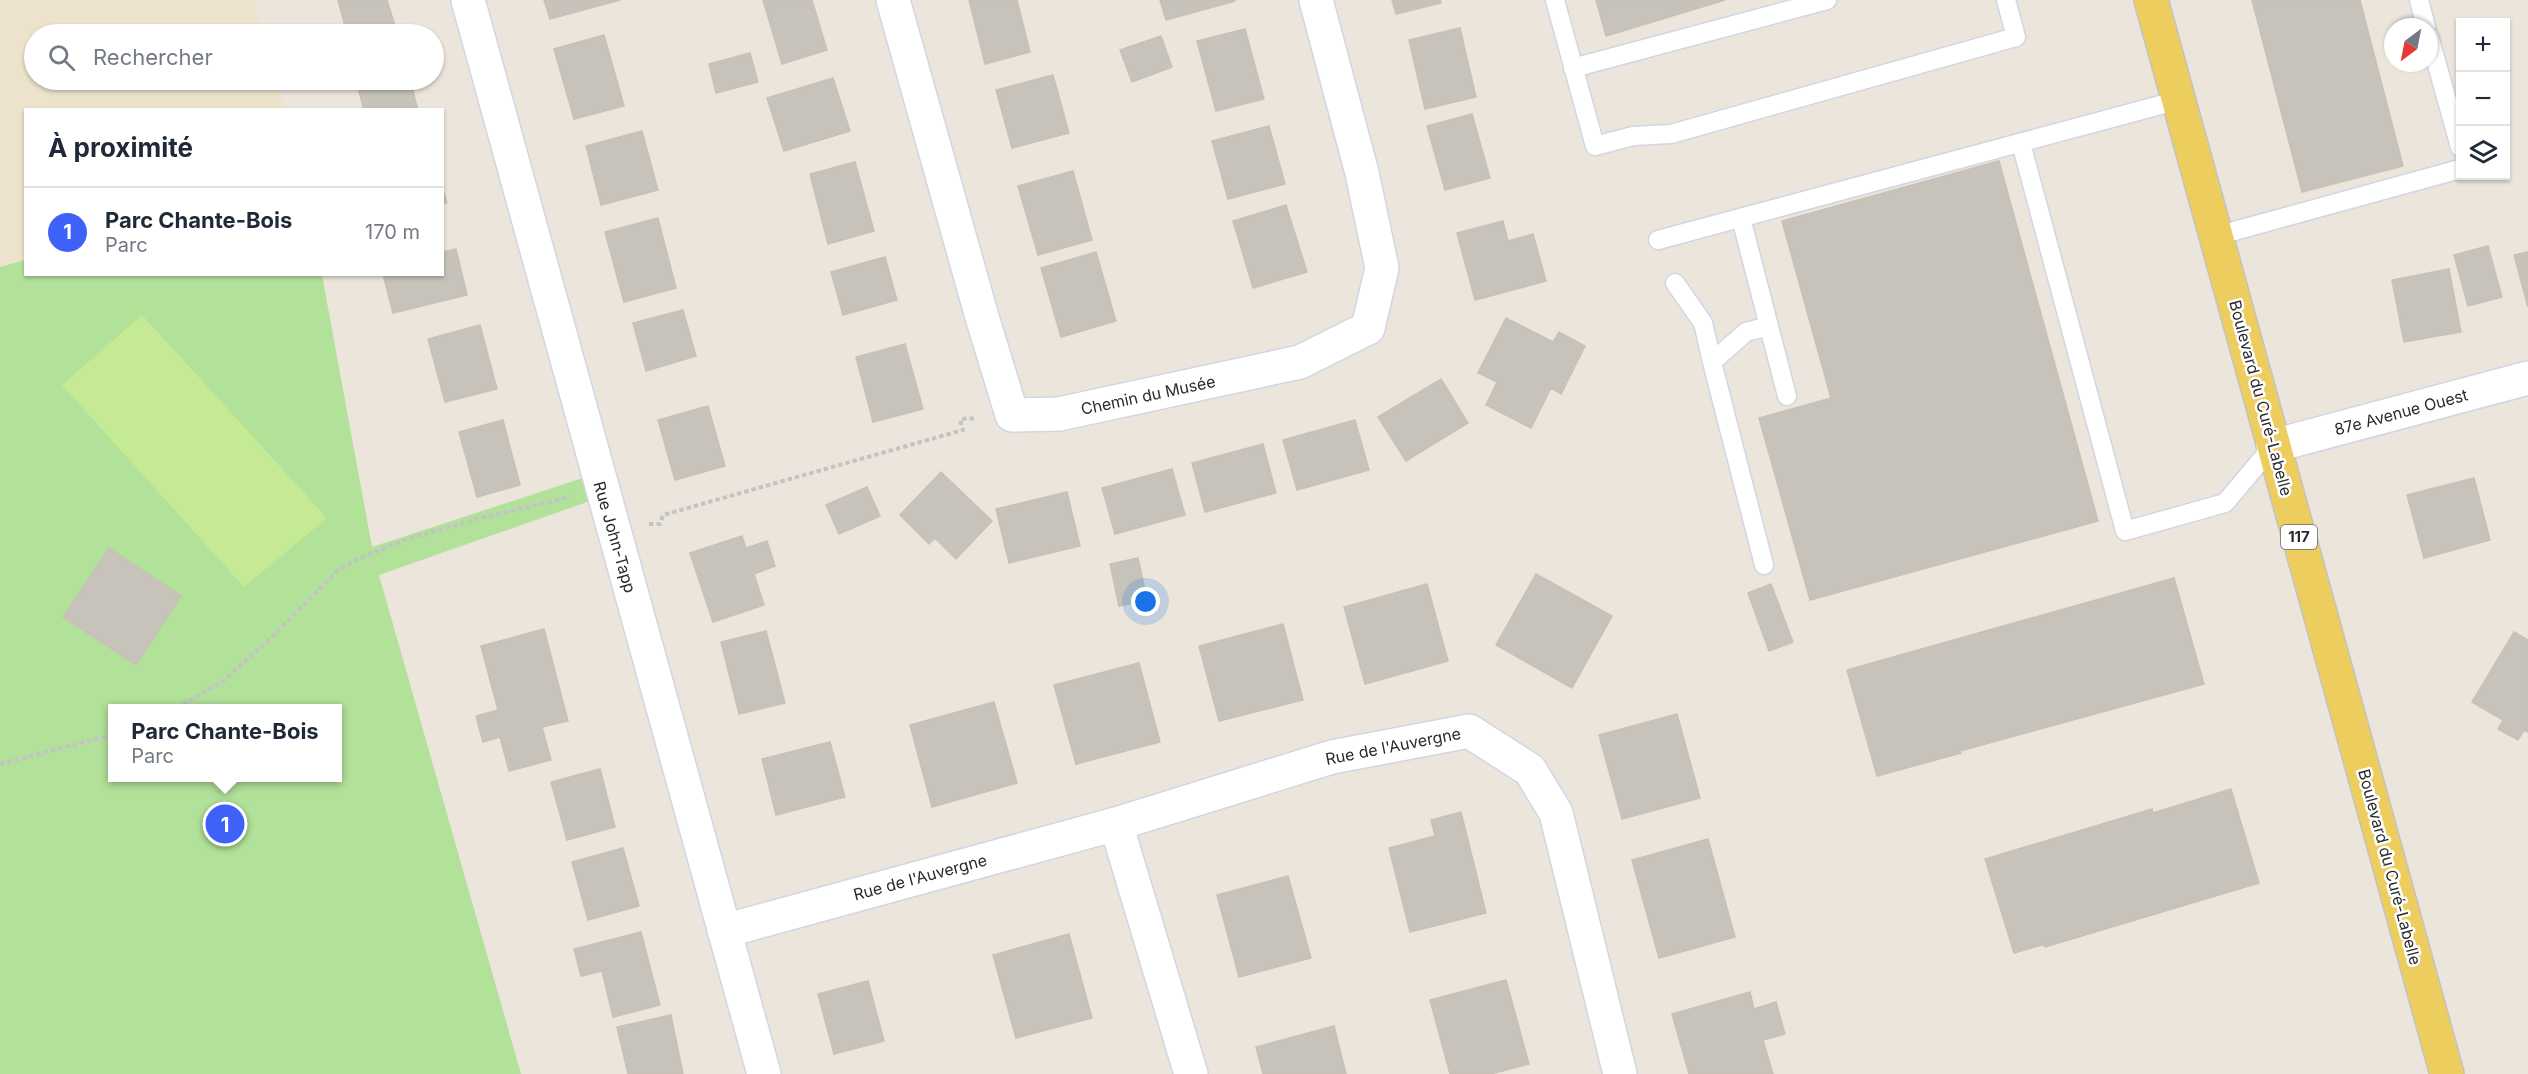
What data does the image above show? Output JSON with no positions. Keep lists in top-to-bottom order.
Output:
{
  "streets": {
    "main road": ["Boulevard du Curé-Labelle", "117"],
    "street": [
      "Chemin du Musée",
      "87e Avenue Ouest",
      "Rue John-Tapp",
      "Rue de l'Auvergne"
    ]
  },
  "crossings": [
    ["Boulevard du Curé-Labelle", "87e Avenue Ouest"],
    ["Rue John-Tapp", "Rue de l'Auvergne"]
  ],
  "north": "bottom left",
  "page": {
    "map_buttons": ["+", "−"],
    "search": "Rechercher",
    "heading": "À proximité",
    "list": [
      {
        "mark": "1",
        "name": "Parc Chante-Bois",
        "note": "Parc",
        "value": "170 m"
      }
    ],
    "popup": ["Parc Chante-Bois", "Parc"],
    "pins": "1"
  }
}
